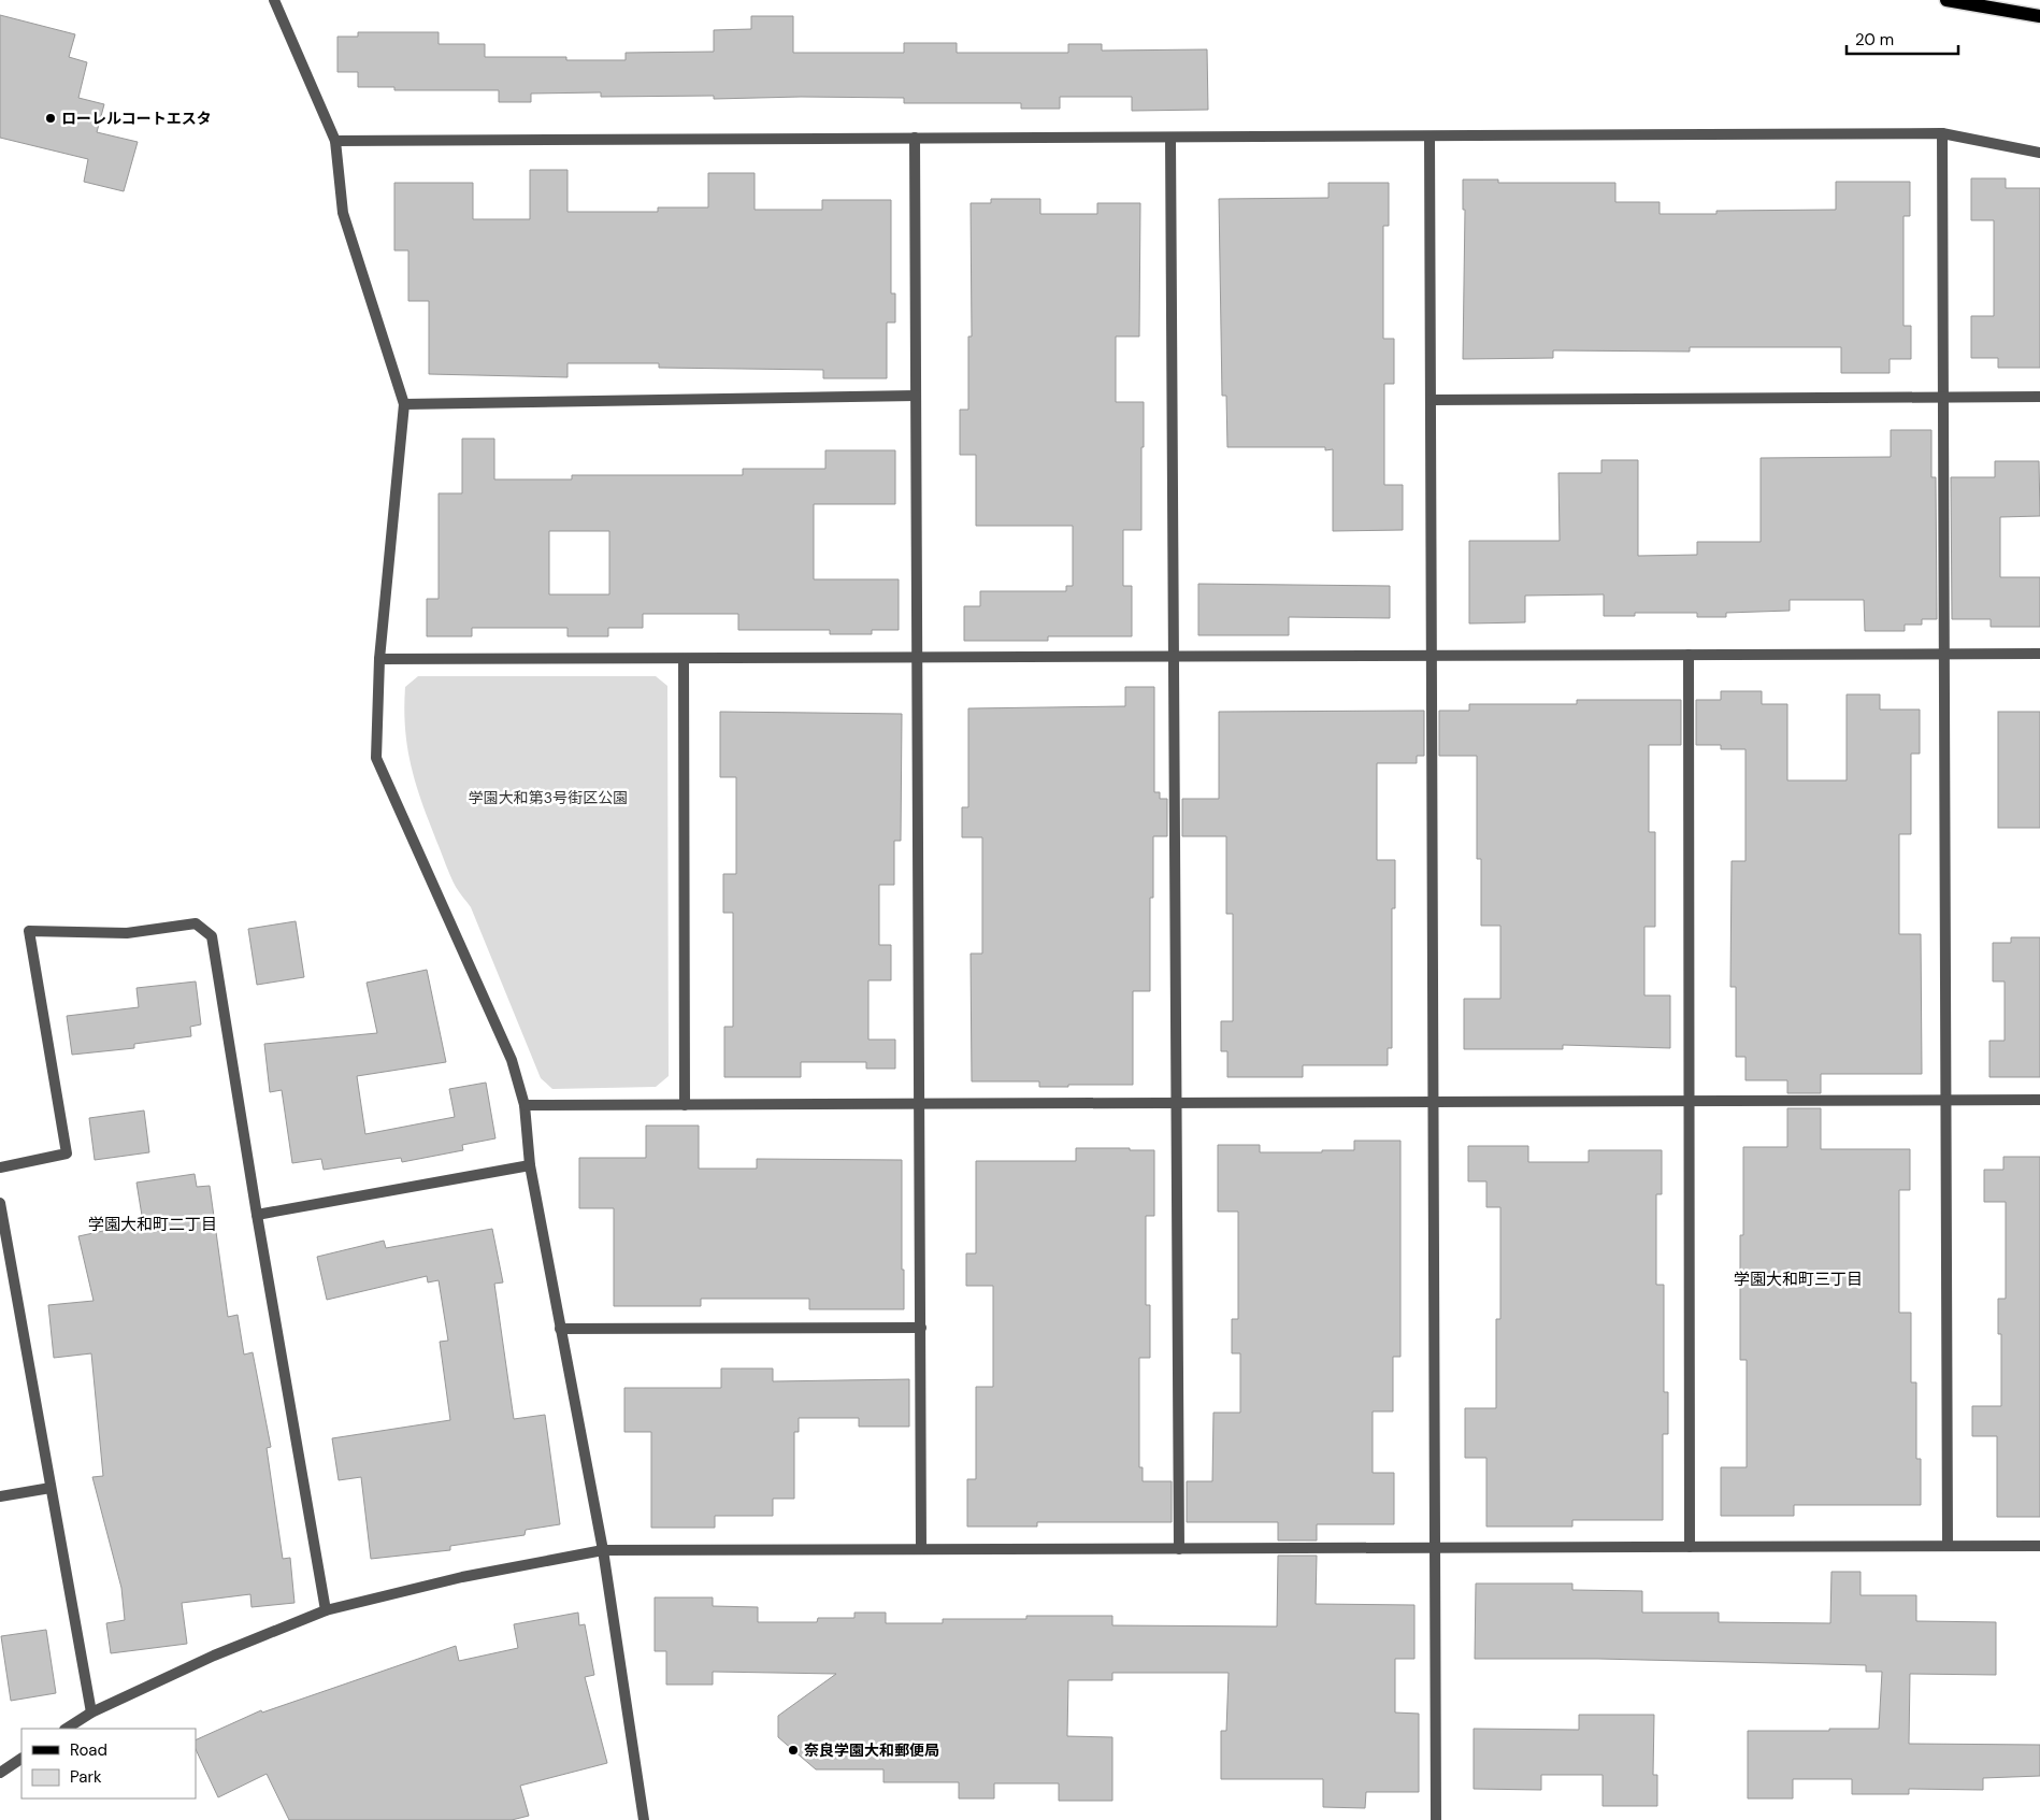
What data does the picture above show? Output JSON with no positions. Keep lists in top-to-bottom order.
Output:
{
  "districts": ["学園大和町二丁目", "学園大和町三丁目"],
  "parks": ["学園大和第3号街区公園"],
  "places": ["ローレルコートエスタ", "奈良学園大和郵便局"],
  "legend": ["Road", "Park"],
  "scale_bar": "20 m"
}
